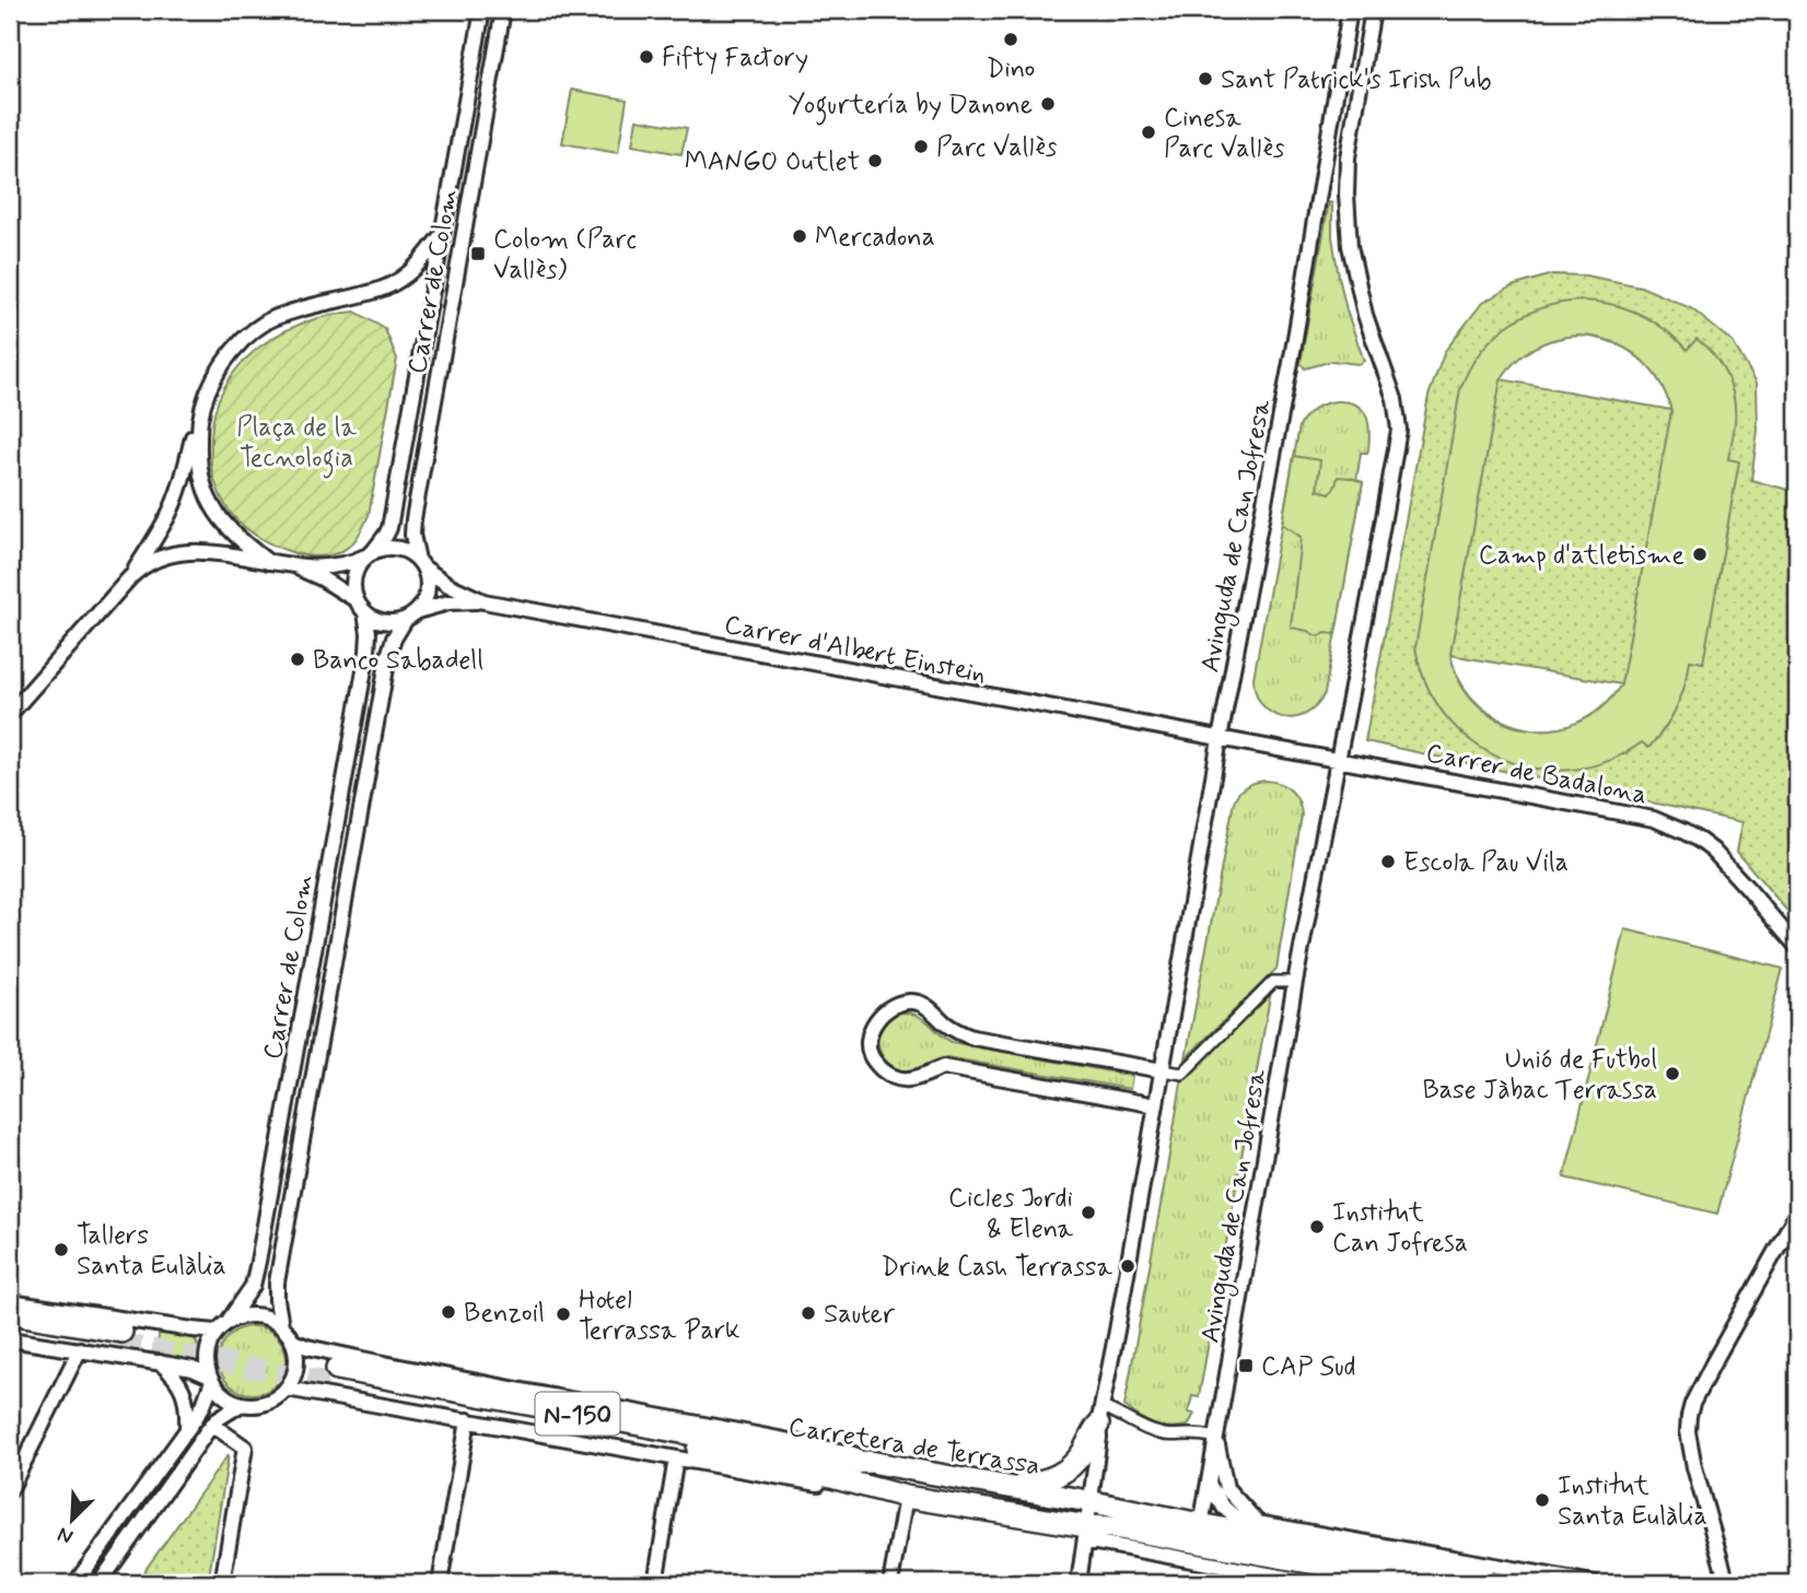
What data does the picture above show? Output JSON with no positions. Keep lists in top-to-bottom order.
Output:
{
  "streets": {
    "main road": ["N-150", "Carretera de Terrassa"],
    "street": [
      "Carrer de Colom",
      "Avinguda de Can Jofresa",
      "Carrer d'Albert Einstein",
      "Carrer de Badalona"
    ]
  },
  "crossings": [
    ["Carrer de Colom", "Carrer d'Albert Einstein"],
    ["Avinguda de Can Jofresa", "Carrer d'Albert Einstein"],
    ["Avinguda de Can Jofresa", "Carrer de Badalona"],
    ["Avinguda de Can Jofresa", "Carretera de Terrassa"],
    ["Carrer d'Albert Einstein", "Carrer de Badalona"]
  ],
  "parks": ["Plaça de la Tecnologia"],
  "places": {
    "other": [
      "Dino",
      "Fifty Factory",
      "Sant Patrick's Irish Pub",
      "Yogurtería by Danone",
      "Cinesa Parc Vallès",
      "Parc Vallès",
      "MANGO Outlet",
      "Mercadona",
      "Camp d'atletisme",
      "Banco Sabadell",
      "Escola Pau Vila",
      "Unió de Futbol Base Jàbac Terrassa",
      "Cicles Jordi & Elena",
      "Institut Can Jofresa",
      "Tallers Santa Eulàlia",
      "Drink Cash Terrassa",
      "Benzoil",
      "Sauter",
      "Hotel Terrassa Park",
      "Institut Santa Eulàlia"
    ],
    "transit": ["Colom (Parc Vallès)", "CAP Sud"]
  },
  "north": "bottom left"
}
